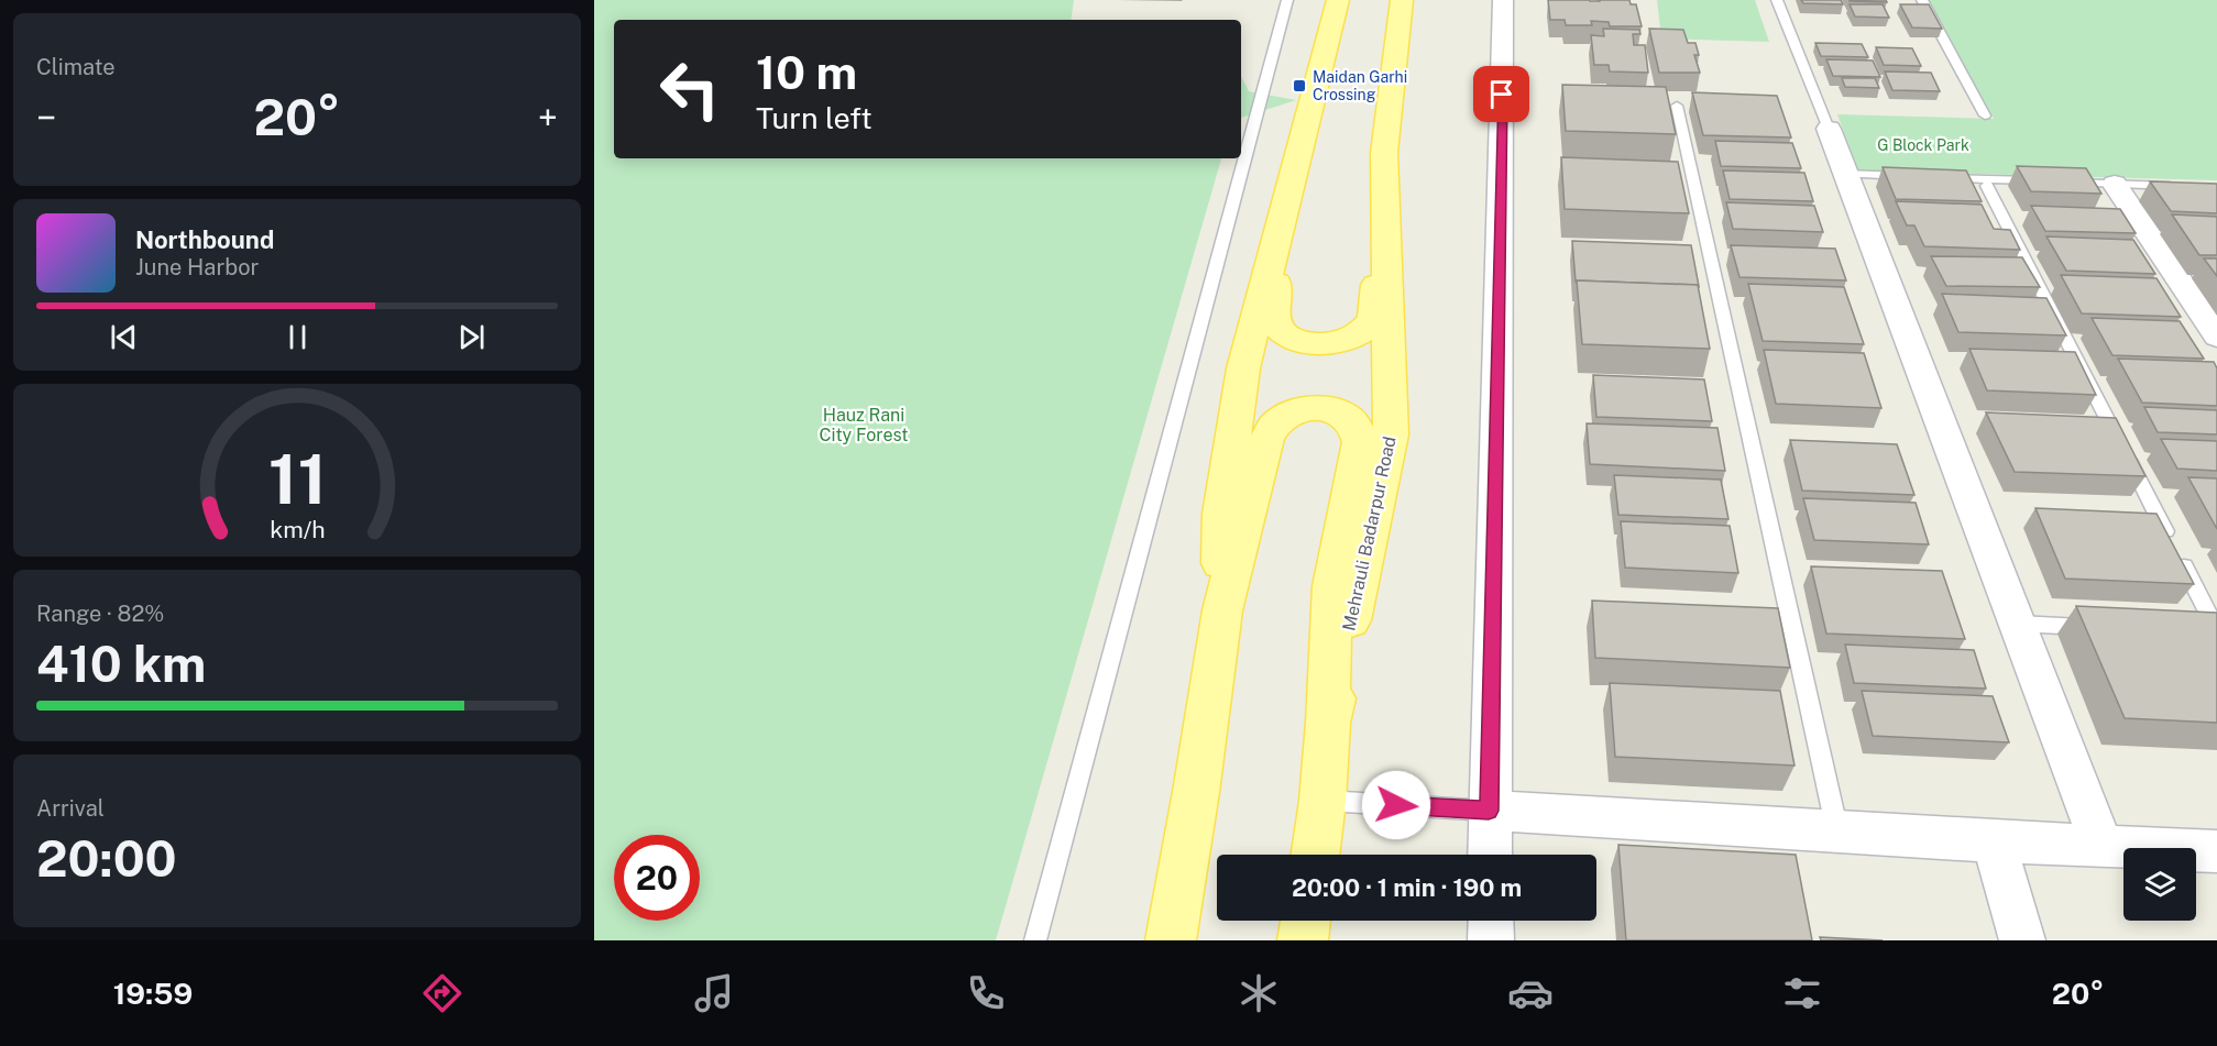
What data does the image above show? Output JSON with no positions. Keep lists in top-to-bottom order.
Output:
{
  "streets": {
    "main road": ["Mehrauli Badarpur Road"]
  },
  "parks": ["G Block Park", "Hauz Rani City Forest"],
  "places": {
    "transit": ["Maidan Garhi Crossing"]
  },
  "page": {
    "tile": [
      "Climate",
      ["Range · 82%", "410 km"],
      ["Arrival", "20:00"]
    ],
    "turn": ["10 m", "Turn left"],
    "heat": ["−", "20°", "+"],
    "song": ["Northbound", "June Harbor"],
    "limit": "20",
    "trip": "20:00 · 1 min · 190 m",
    "tabs": ["19:59", "20°"],
    "gauge": ["11", "km/h"]
  }
}
